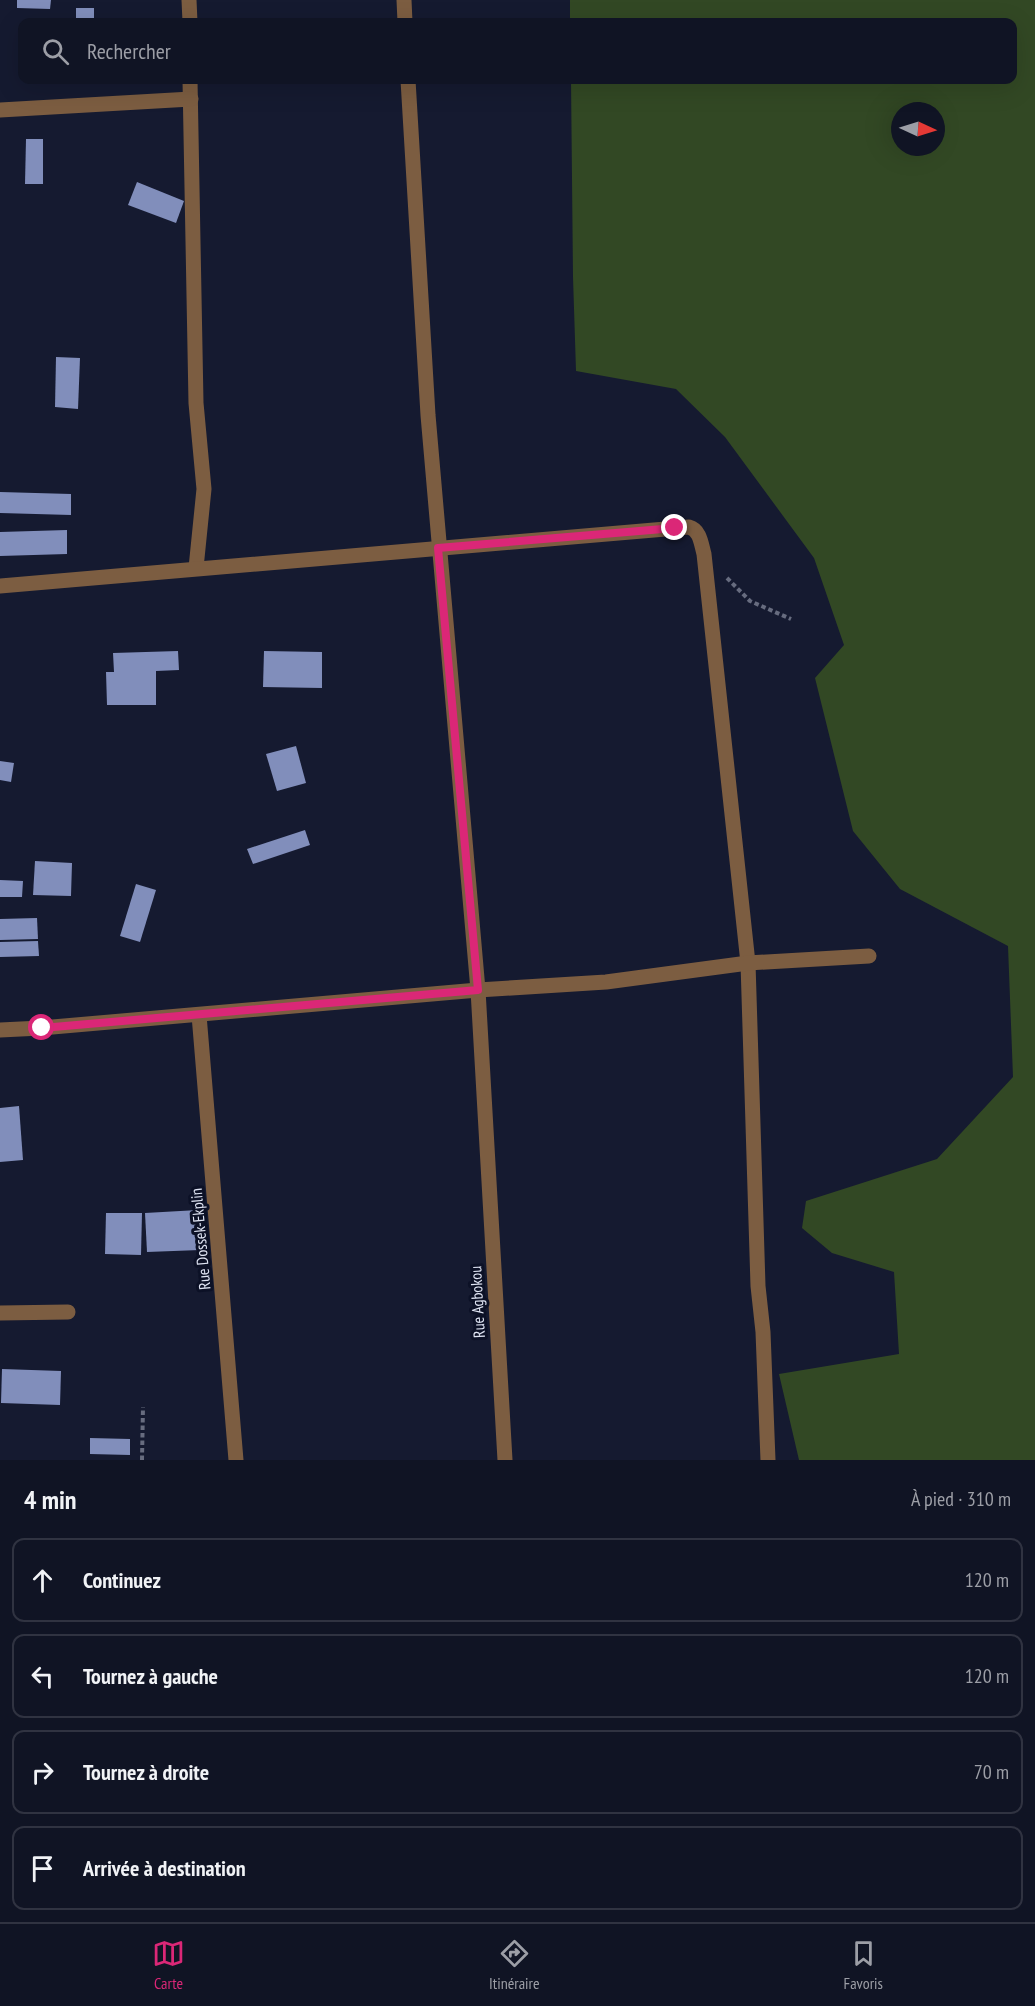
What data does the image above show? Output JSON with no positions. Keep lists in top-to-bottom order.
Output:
{
  "streets": {
    "street": ["Rue Dossek-Ekplin", "Rue Agbokou"]
  },
  "north": "right",
  "page": {
    "search": "Rechercher",
    "heading": ["4 min", "À pied · 310 m"],
    "list": [
      ["Continuez", "120 m"],
      ["Tournez à gauche", "120 m"],
      ["Tournez à droite", "70 m"],
      "Arrivée à destination"
    ],
    "nav": ["Carte", "Itinéraire", "Favoris"]
  }
}
